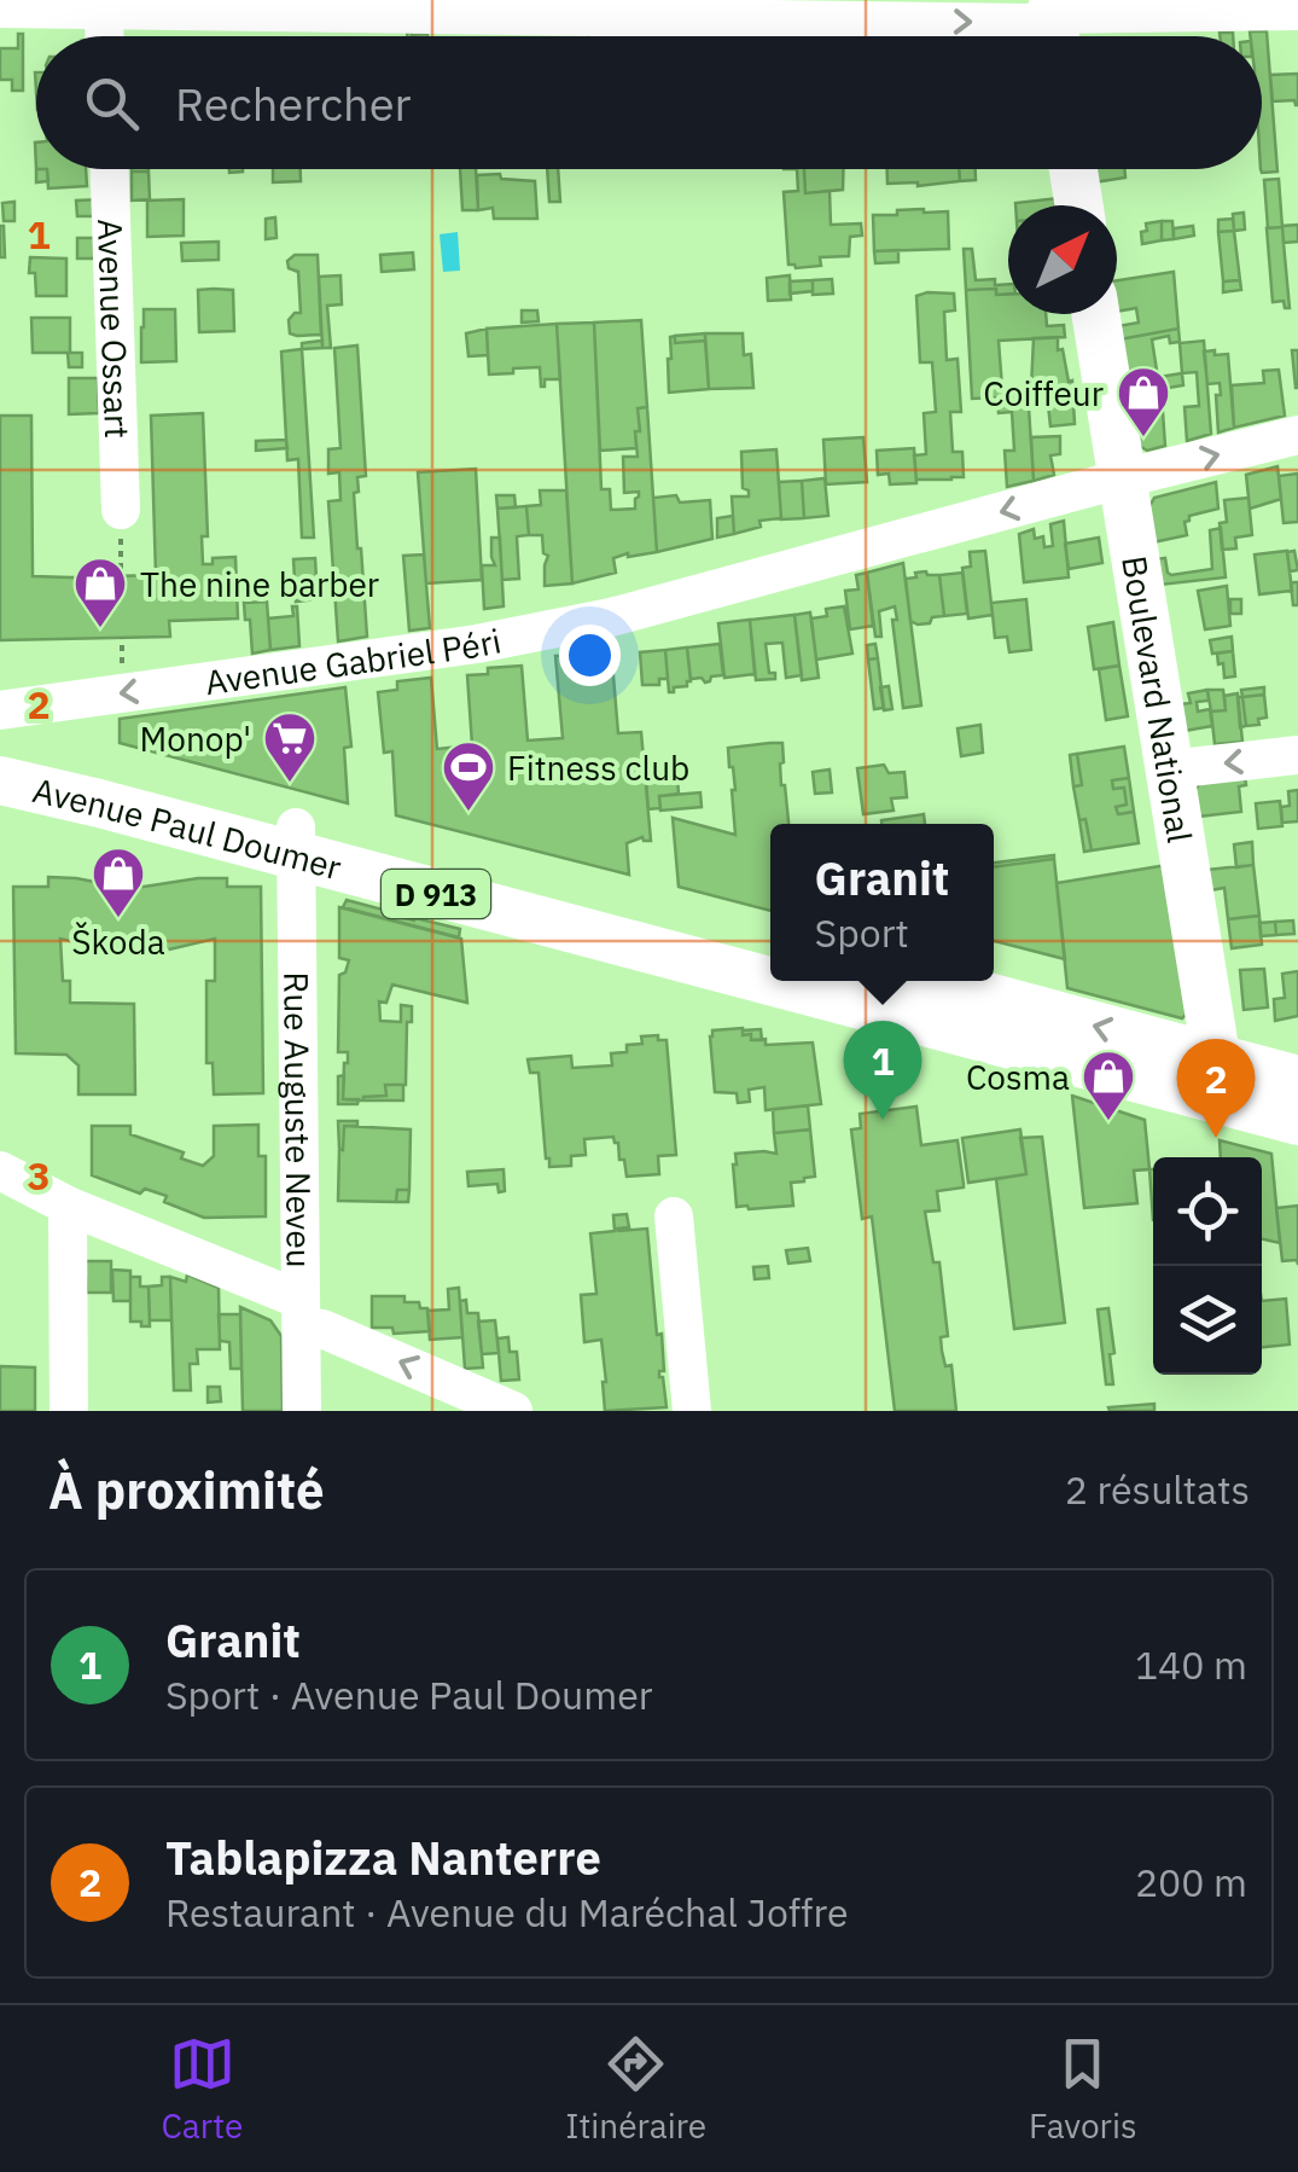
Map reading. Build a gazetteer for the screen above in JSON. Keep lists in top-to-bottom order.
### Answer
{
  "streets": {
    "main road": ["Boulevard National", "Avenue Paul Doumer", "D 913"],
    "street": ["Avenue Ossart", "Avenue Gabriel Péri", "Rue Auguste Neveu"]
  },
  "crossings": [
    ["Avenue Gabriel Péri", "Boulevard National"],
    ["Boulevard National", "Avenue Paul Doumer"],
    ["Boulevard National", "D 913"],
    ["Avenue Paul Doumer", "D 913"],
    ["Avenue Paul Doumer", "Rue Auguste Neveu"]
  ],
  "places": {
    "shop": [
      "Coiffeur",
      "The nine barber",
      "Škoda",
      "Cosma"
    ],
    "supermarket": ["Monop'"],
    "sports": ["Fitness club"]
  },
  "north": "top right",
  "page": {
    "search": "Rechercher",
    "popup": ["Granit", "Sport"],
    "pins": ["1", "2"],
    "heading": ["À proximité", "2 résultats"],
    "list": [
      {
        "mark": "1",
        "name": "Granit",
        "note": "Sport · Avenue Paul Doumer",
        "value": "140 m"
      },
      {
        "mark": "2",
        "name": "Tablapizza Nanterre",
        "note": "Restaurant · Avenue du Maréchal Joffre",
        "value": "200 m"
      }
    ],
    "nav": ["Carte", "Itinéraire", "Favoris"]
  },
  "grid": {
    "rows": ["1", "2", "3"]
  }
}
